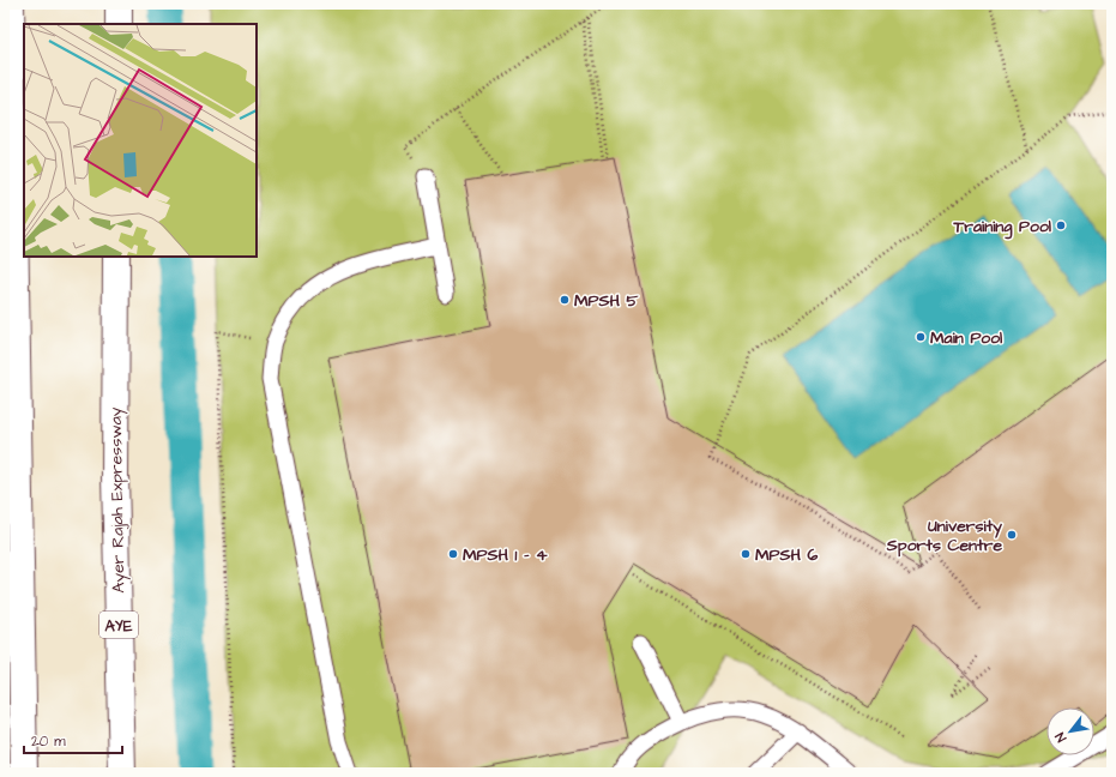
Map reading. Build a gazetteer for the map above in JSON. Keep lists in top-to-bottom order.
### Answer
{
  "streets": {
    "highway": ["Ayer Rajah Expressway", "AYE"]
  },
  "places": [
    "Training Pool",
    "MPSH 5",
    "Main Pool",
    "University Sports Centre",
    "MPSH 1 - 4",
    "MPSH 6"
  ],
  "scale_bar": "20 m",
  "north": "bottom left"
}
